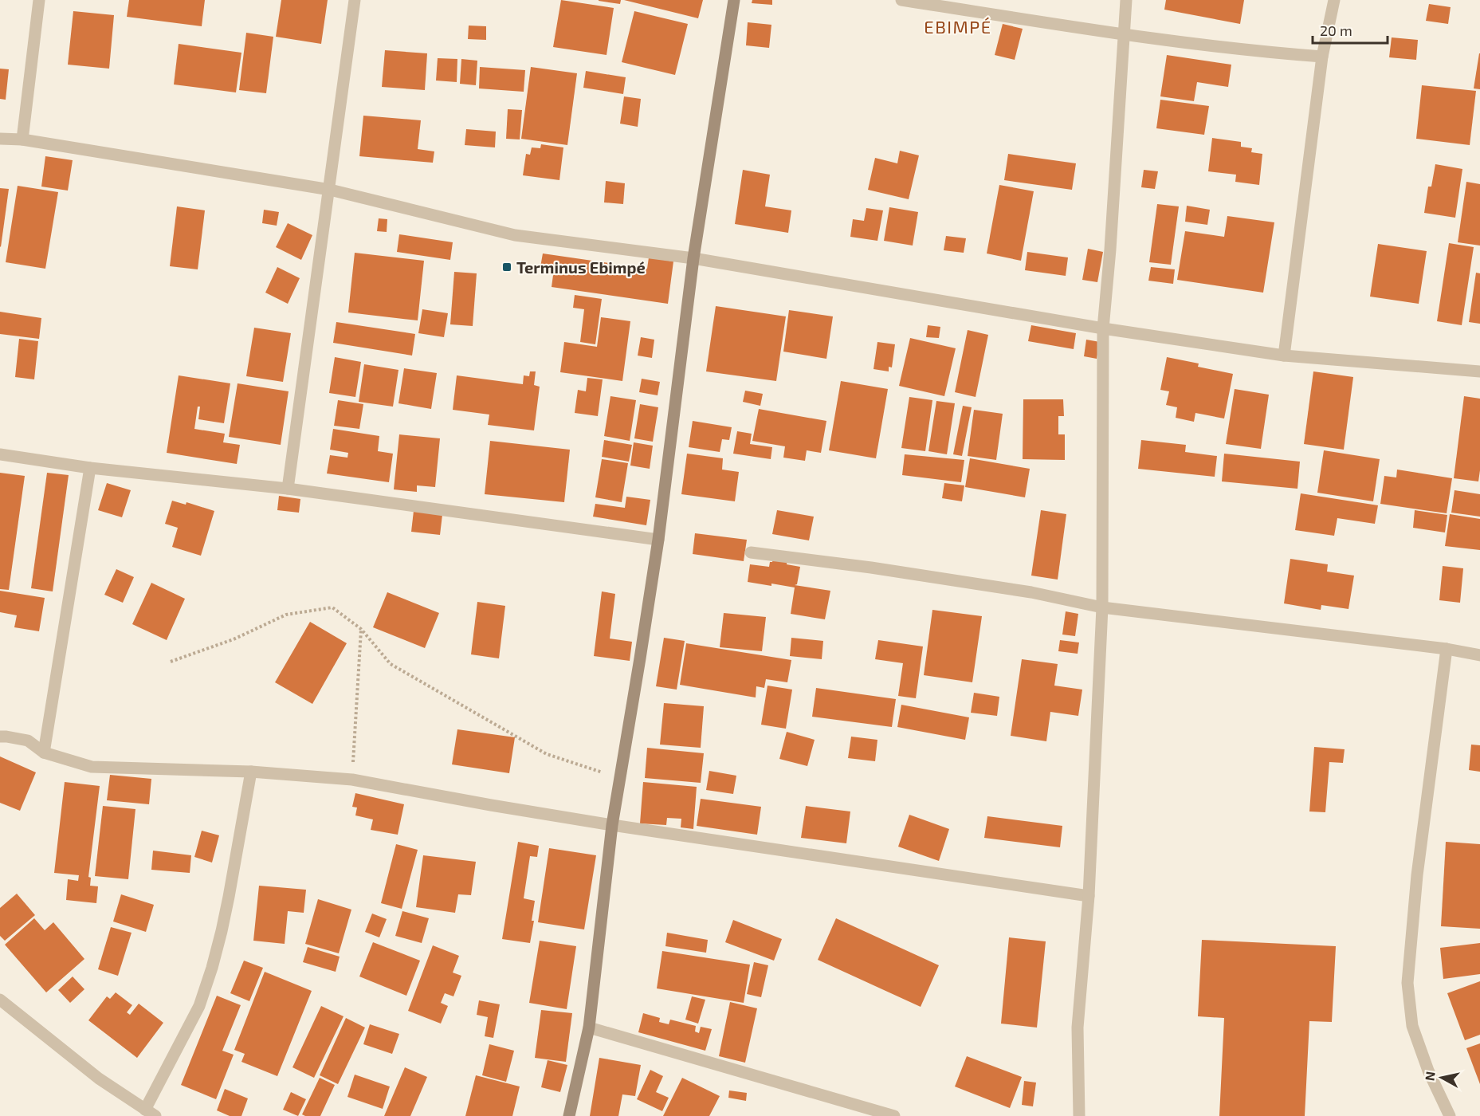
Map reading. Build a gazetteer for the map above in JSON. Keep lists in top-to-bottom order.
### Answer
{
  "districts": ["EBIMPÉ"],
  "places": {
    "transit": ["Terminus Ebimpé"]
  },
  "scale_bar": "20 m",
  "north": "left"
}
